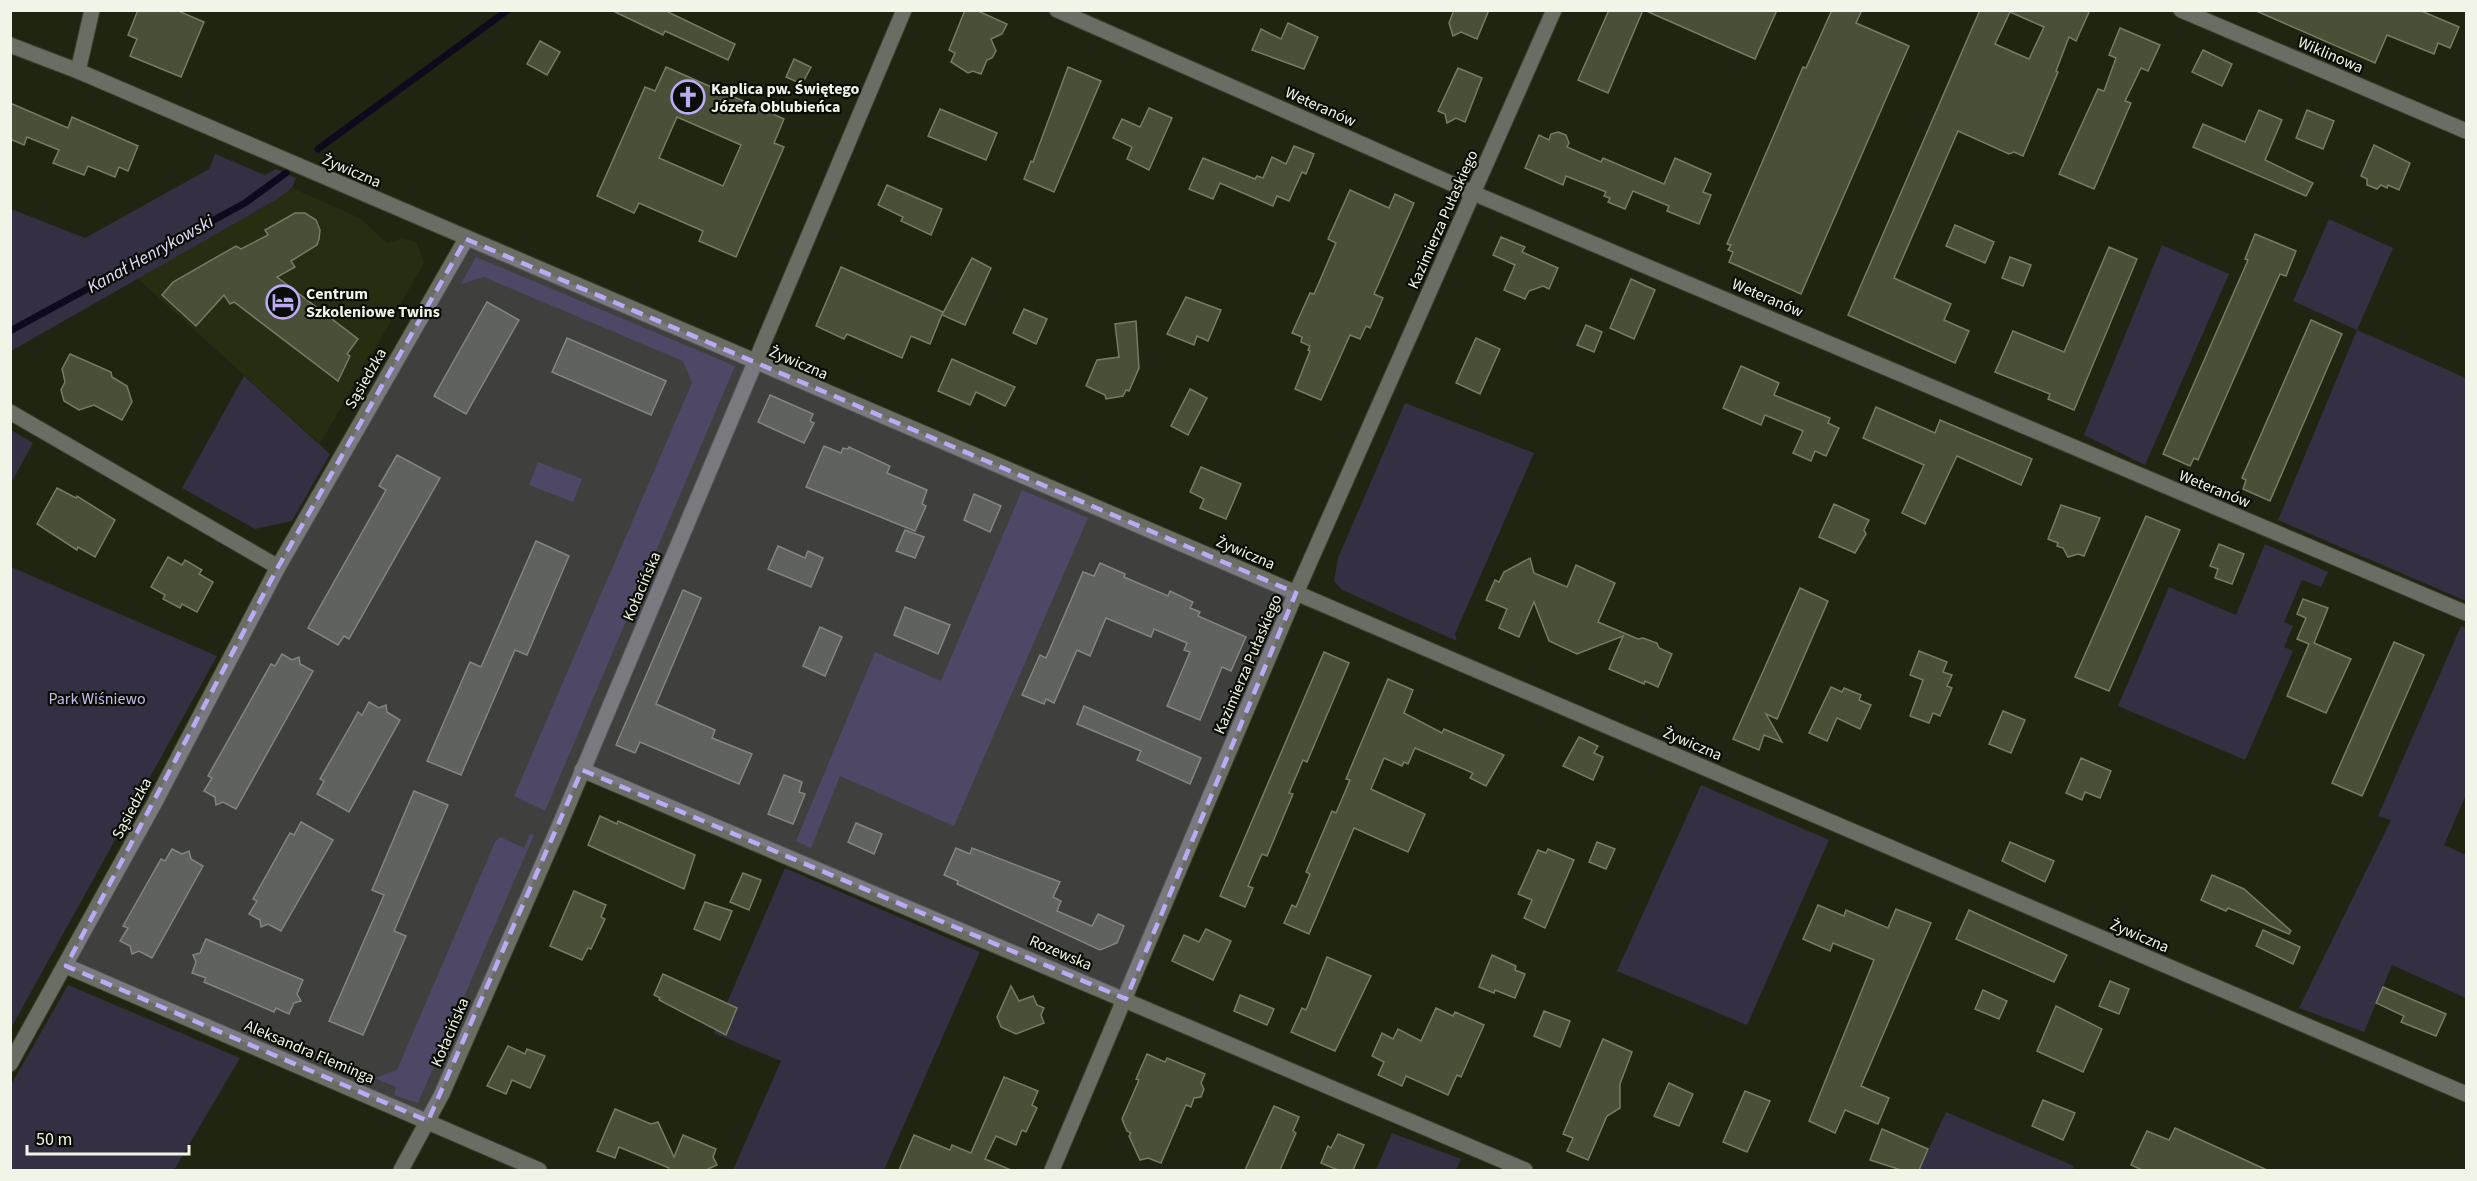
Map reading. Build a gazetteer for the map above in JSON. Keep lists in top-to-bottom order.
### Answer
{
  "streets": {
    "street": [
      "Wiklinowa",
      "Weteranów",
      "Żywiczna",
      "Kazimierza Pułaskiego",
      "Sąsiedzka",
      "Kołacińska",
      "Rozewska",
      "Aleksandra Fleminga"
    ]
  },
  "crossings": [
    ["Weteranów", "Kazimierza Pułaskiego"],
    ["Żywiczna", "Kazimierza Pułaskiego"],
    ["Żywiczna", "Sąsiedzka"],
    ["Żywiczna", "Kołacińska"],
    ["Kazimierza Pułaskiego", "Rozewska"],
    ["Sąsiedzka", "Aleksandra Fleminga"],
    ["Kołacińska", "Rozewska"],
    ["Kołacińska", "Aleksandra Fleminga"]
  ],
  "water": ["Kanał Henrykowski"],
  "parks": ["Park Wiśniewo"],
  "places": {
    "church": ["Kaplica pw. Świętego Józefa Oblubieńca"],
    "hotel": ["Centrum Szkoleniowe Twins"]
  },
  "scale_bar": "50 m"
}
